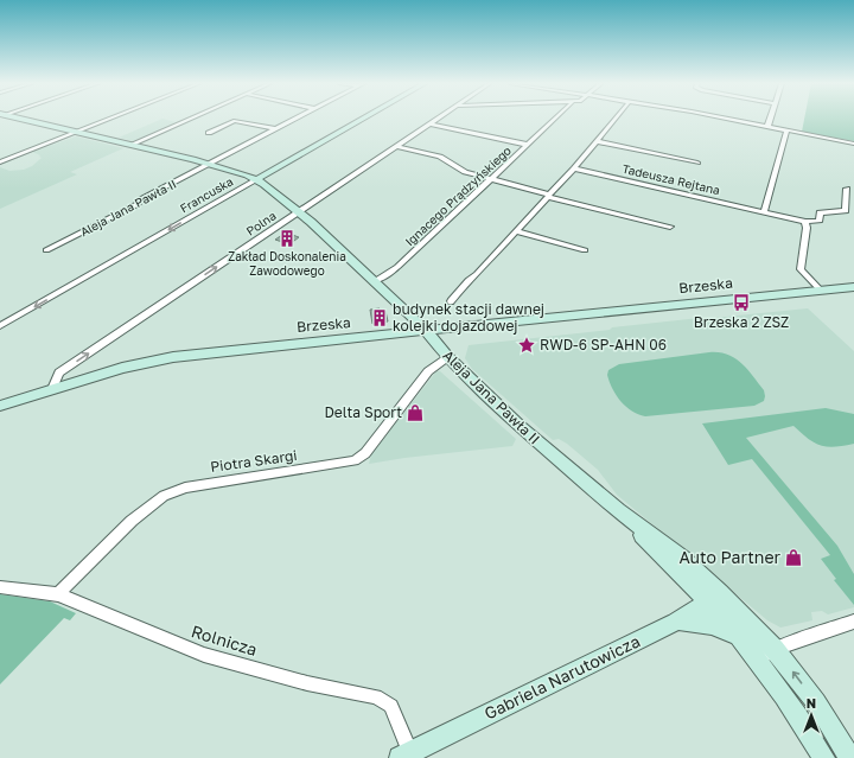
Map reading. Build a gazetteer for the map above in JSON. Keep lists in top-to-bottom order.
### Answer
{
  "streets": {
    "street": [
      "Tadeusza Rejtana",
      "Francuska",
      "Ignacego Prądzyńskiego",
      "Aleja Jana Pawła II",
      "Polna",
      "Brzeska",
      "Piotra Skargi",
      "Rolnicza",
      "Gabriela Narutowicza"
    ]
  },
  "crossings": [
    ["Francuska", "Aleja Jana Pawła II"],
    ["Ignacego Prądzyńskiego", "Aleja Jana Pawła II"],
    ["Aleja Jana Pawła II", "Polna"],
    ["Aleja Jana Pawła II", "Brzeska"],
    ["Aleja Jana Pawła II", "Piotra Skargi"],
    ["Aleja Jana Pawła II", "Gabriela Narutowicza"],
    ["Polna", "Brzeska"],
    ["Piotra Skargi", "Rolnicza"],
    ["Rolnicza", "Gabriela Narutowicza"]
  ],
  "one_way": ["Francuska", "Polna"],
  "places": {
    "building": ["Zakład Doskonalenia Zawodowego", "budynek stacji dawnej kolejki dojazdowej"],
    "bus stop": ["Brzeska 2 ZSZ"],
    "place": ["RWD-6 SP-AHN 06"],
    "shop": ["Delta Sport", "Auto Partner"]
  },
  "north": "top"
}
